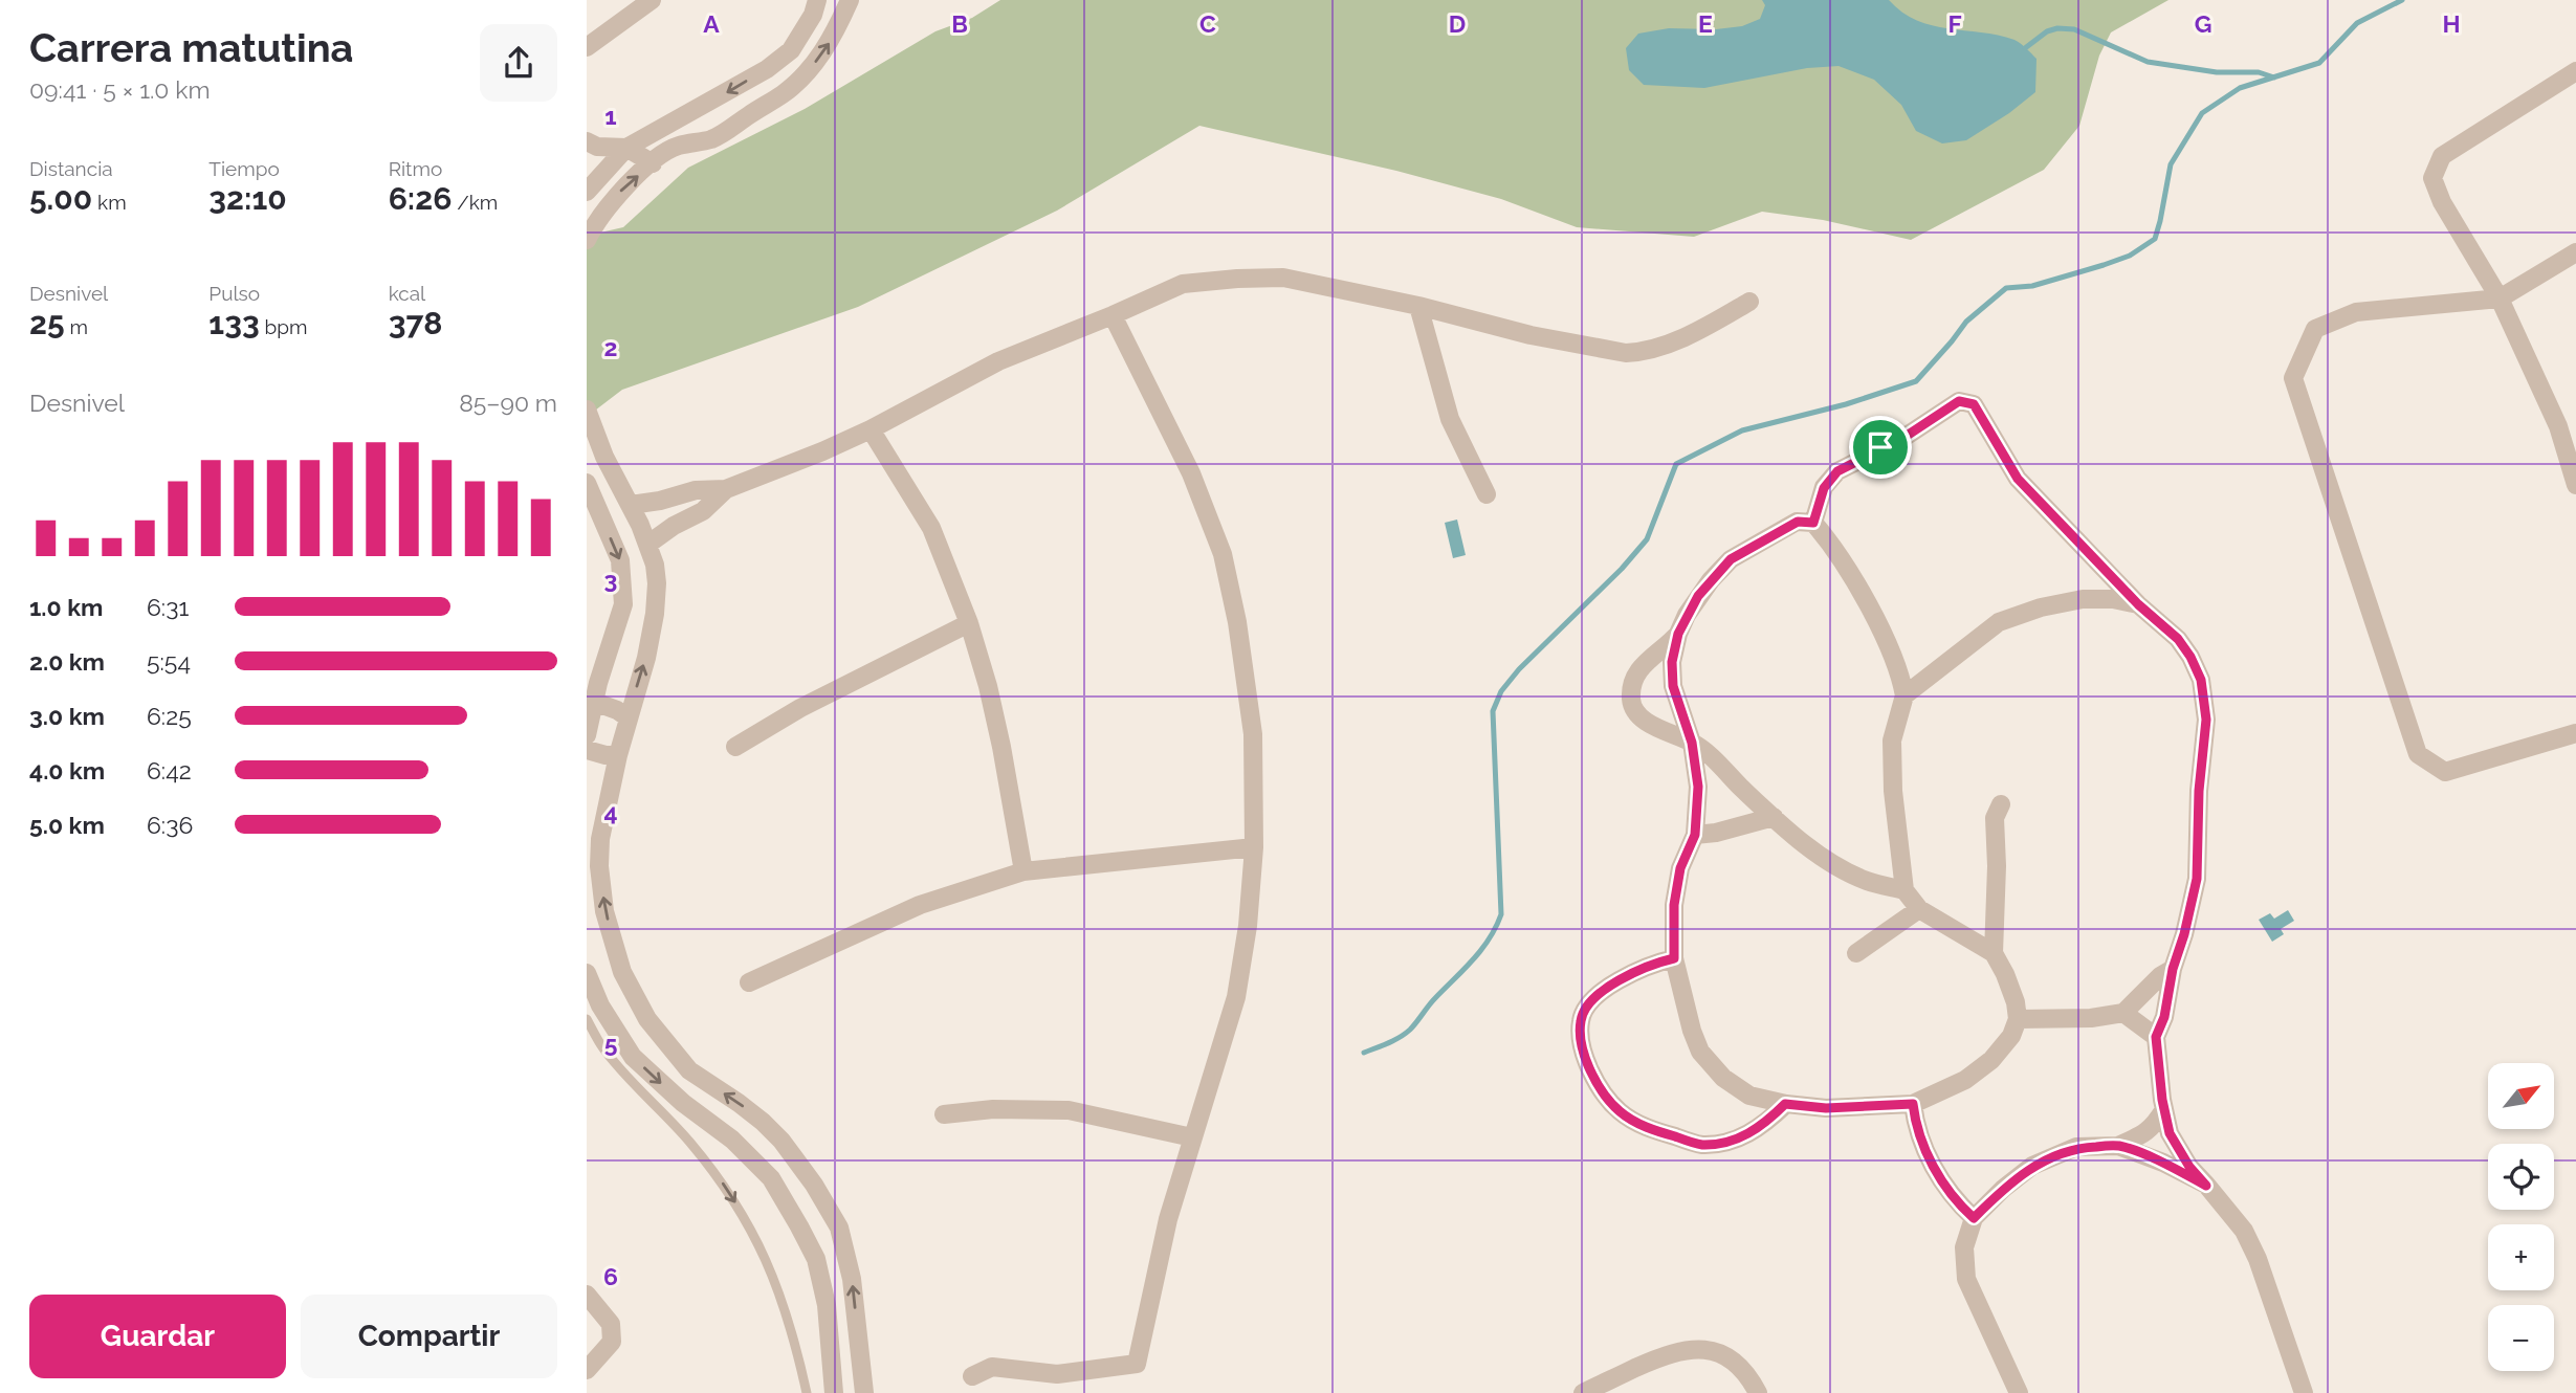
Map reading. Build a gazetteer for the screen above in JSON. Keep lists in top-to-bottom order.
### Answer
{
  "north": "top right",
  "page": {
    "heading": ["Carrera matutina", "09:41 · 5 × 1.0 km"],
    "stats": [
      ["Distancia", "5.00 km"],
      ["Tiempo", "32:10"],
      ["Ritmo", "6:26 /km"],
      ["Desnivel", "25 m"],
      ["Pulso", "133 bpm"],
      ["kcal", "378"]
    ],
    "chart": ["Desnivel", "85–90 m"],
    "list": [
      {
        "name": "1.0 km",
        "note": "6:31"
      },
      {
        "name": "2.0 km",
        "note": "5:54"
      },
      {
        "name": "3.0 km",
        "note": "6:25"
      },
      {
        "name": "4.0 km",
        "note": "6:42"
      },
      {
        "name": "5.0 km",
        "note": "6:36"
      }
    ],
    "map_buttons": ["+", "−"],
    "buttons": ["Guardar", "Compartir"]
  },
  "grid": {
    "columns": [
      "A",
      "B",
      "C",
      "D",
      "E",
      "F",
      "G",
      "H"
    ],
    "rows": [
      "1",
      "2",
      "3",
      "4",
      "5",
      "6"
    ]
  }
}
